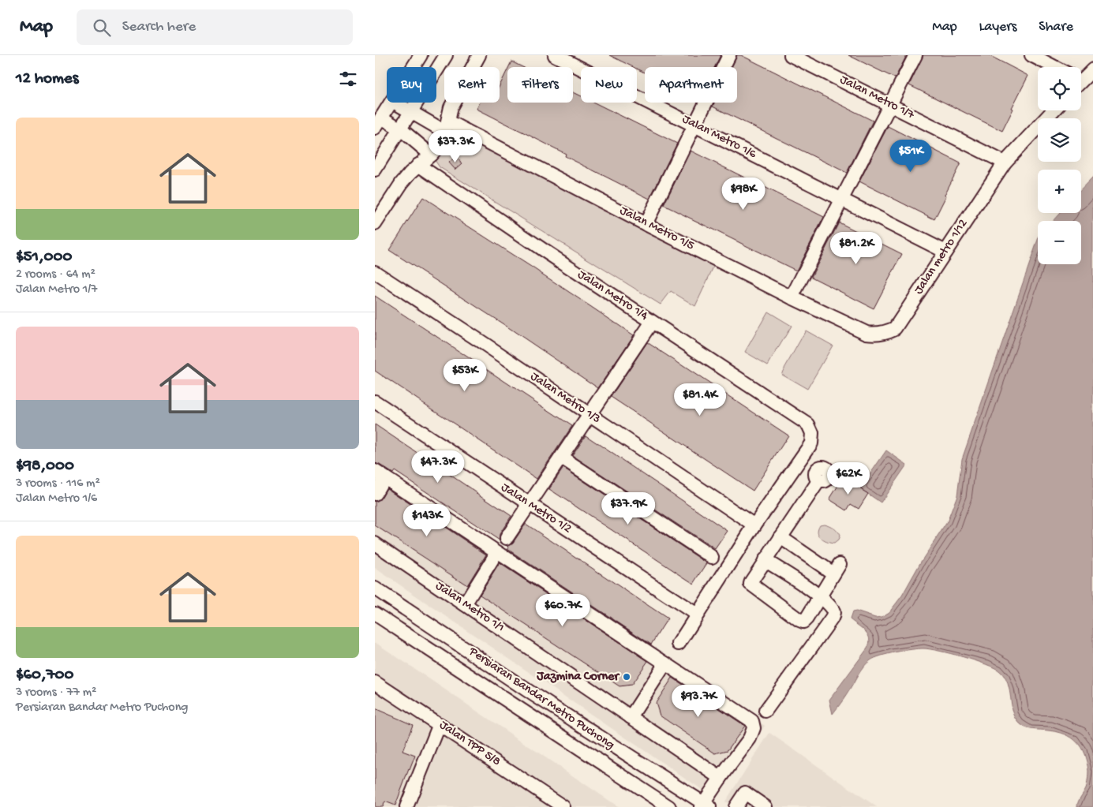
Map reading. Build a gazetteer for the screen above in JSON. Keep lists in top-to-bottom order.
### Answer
{
  "streets": {
    "street": [
      "Jalan Metro 1/7",
      "Jalan Metro 1/6",
      "Jalan Metro 1/5",
      "Jalan metro 1/12",
      "Jalan Metro 1/4",
      "Jalan Metro 1/3",
      "Jalan Metro 1/2",
      "Jalan Metro 1/1",
      "Persiaran Bandar Metro Puchong",
      "Jalan TPP 5/8"
    ]
  },
  "crossings": [
    ["Jalan Metro 1/7", "Jalan metro 1/12"],
    ["Jalan Metro 1/6", "Jalan metro 1/12"],
    ["Jalan Metro 1/5", "Jalan metro 1/12"]
  ],
  "places": ["Jazmina Corner"],
  "page": {
    "header": "Map",
    "search": "Search here",
    "nav": ["Map", "Layers", "Share"],
    "heading": "12 homes",
    "map_buttons": ["+", "−"],
    "chip": [
      "Buy",
      "Rent",
      "Filters",
      "New",
      "Apartment"
    ],
    "list": [
      {
        "name": "$51,000",
        "note": "2 rooms · 64 m² · Jalan Metro 1/7"
      },
      {
        "name": "$98,000",
        "note": "3 rooms · 116 m² · Jalan Metro 1/6"
      },
      {
        "name": "$60,700",
        "note": "3 rooms · 77 m² · Persiaran Bandar Metro Puchong"
      }
    ],
    "price": [
      "$37.3K",
      "$51K",
      "$98K",
      "$81.2K",
      "$53K",
      "$81.4K",
      "$47.3K",
      "$62K",
      "$37.9K",
      "$143K",
      "$60.7K",
      "$93.7K"
    ]
  }
}
